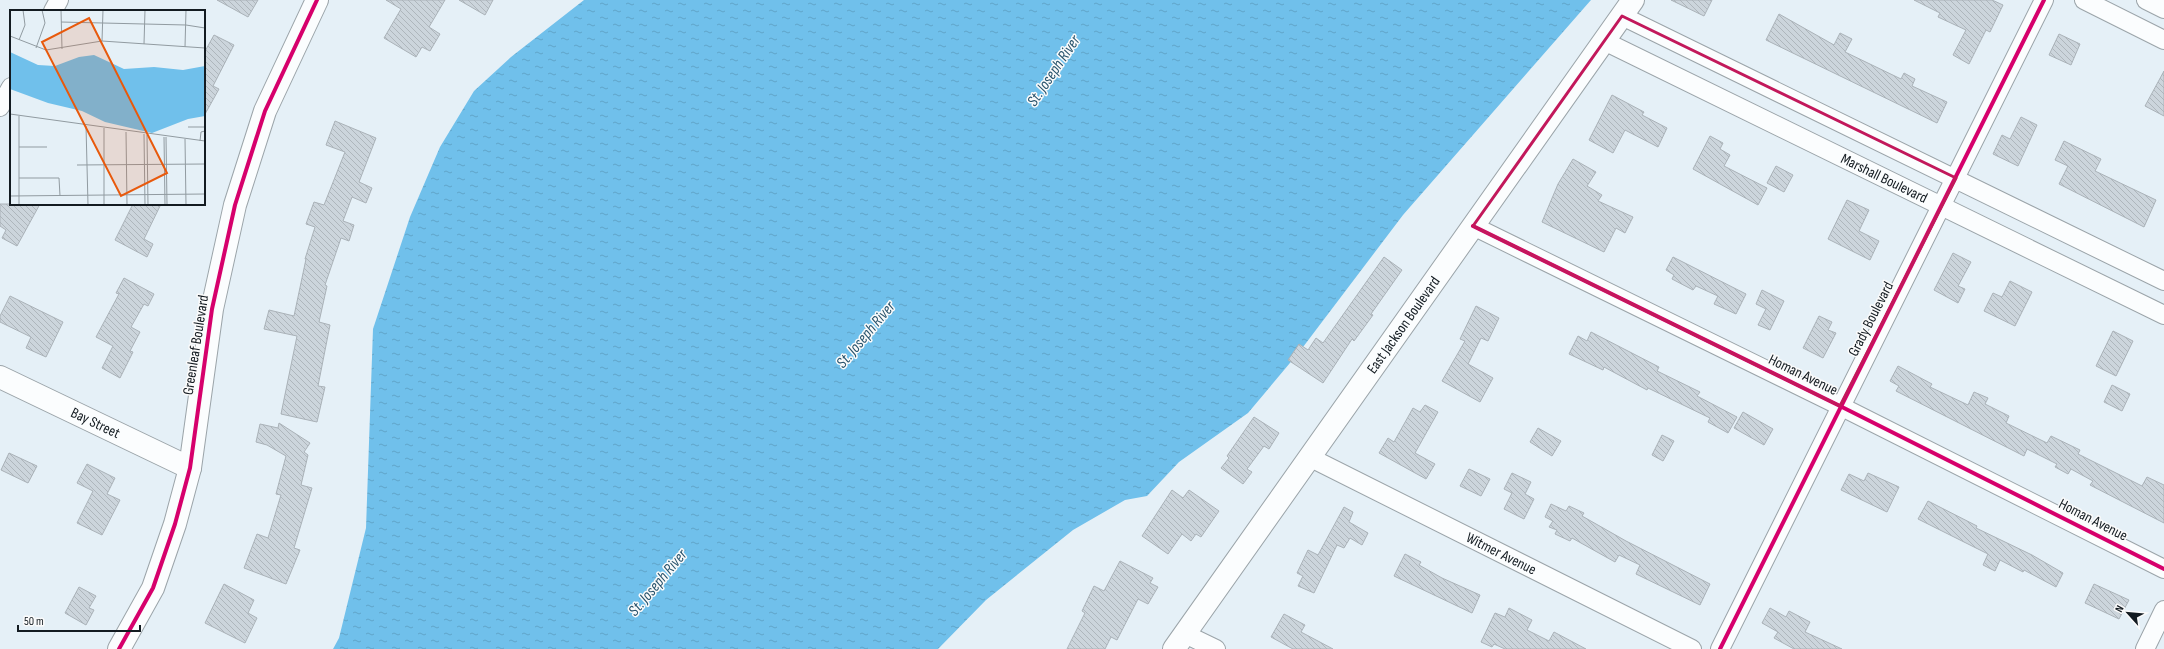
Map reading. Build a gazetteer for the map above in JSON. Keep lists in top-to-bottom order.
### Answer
{
  "streets": {
    "street": [
      "Marshall Boulevard",
      "Grady Boulevard",
      "East Jackson Boulevard",
      "Greenleaf Boulevard",
      "Homan Avenue",
      "Bay Street",
      "Witmer Avenue"
    ]
  },
  "crossings": [
    ["Marshall Boulevard", "Grady Boulevard"],
    ["Marshall Boulevard", "East Jackson Boulevard"],
    ["Grady Boulevard", "Homan Avenue"],
    ["East Jackson Boulevard", "Homan Avenue"],
    ["East Jackson Boulevard", "Witmer Avenue"],
    ["Greenleaf Boulevard", "Bay Street"]
  ],
  "water": ["St. Joseph River"],
  "scale_bar": "50 m",
  "north": "top left"
}
